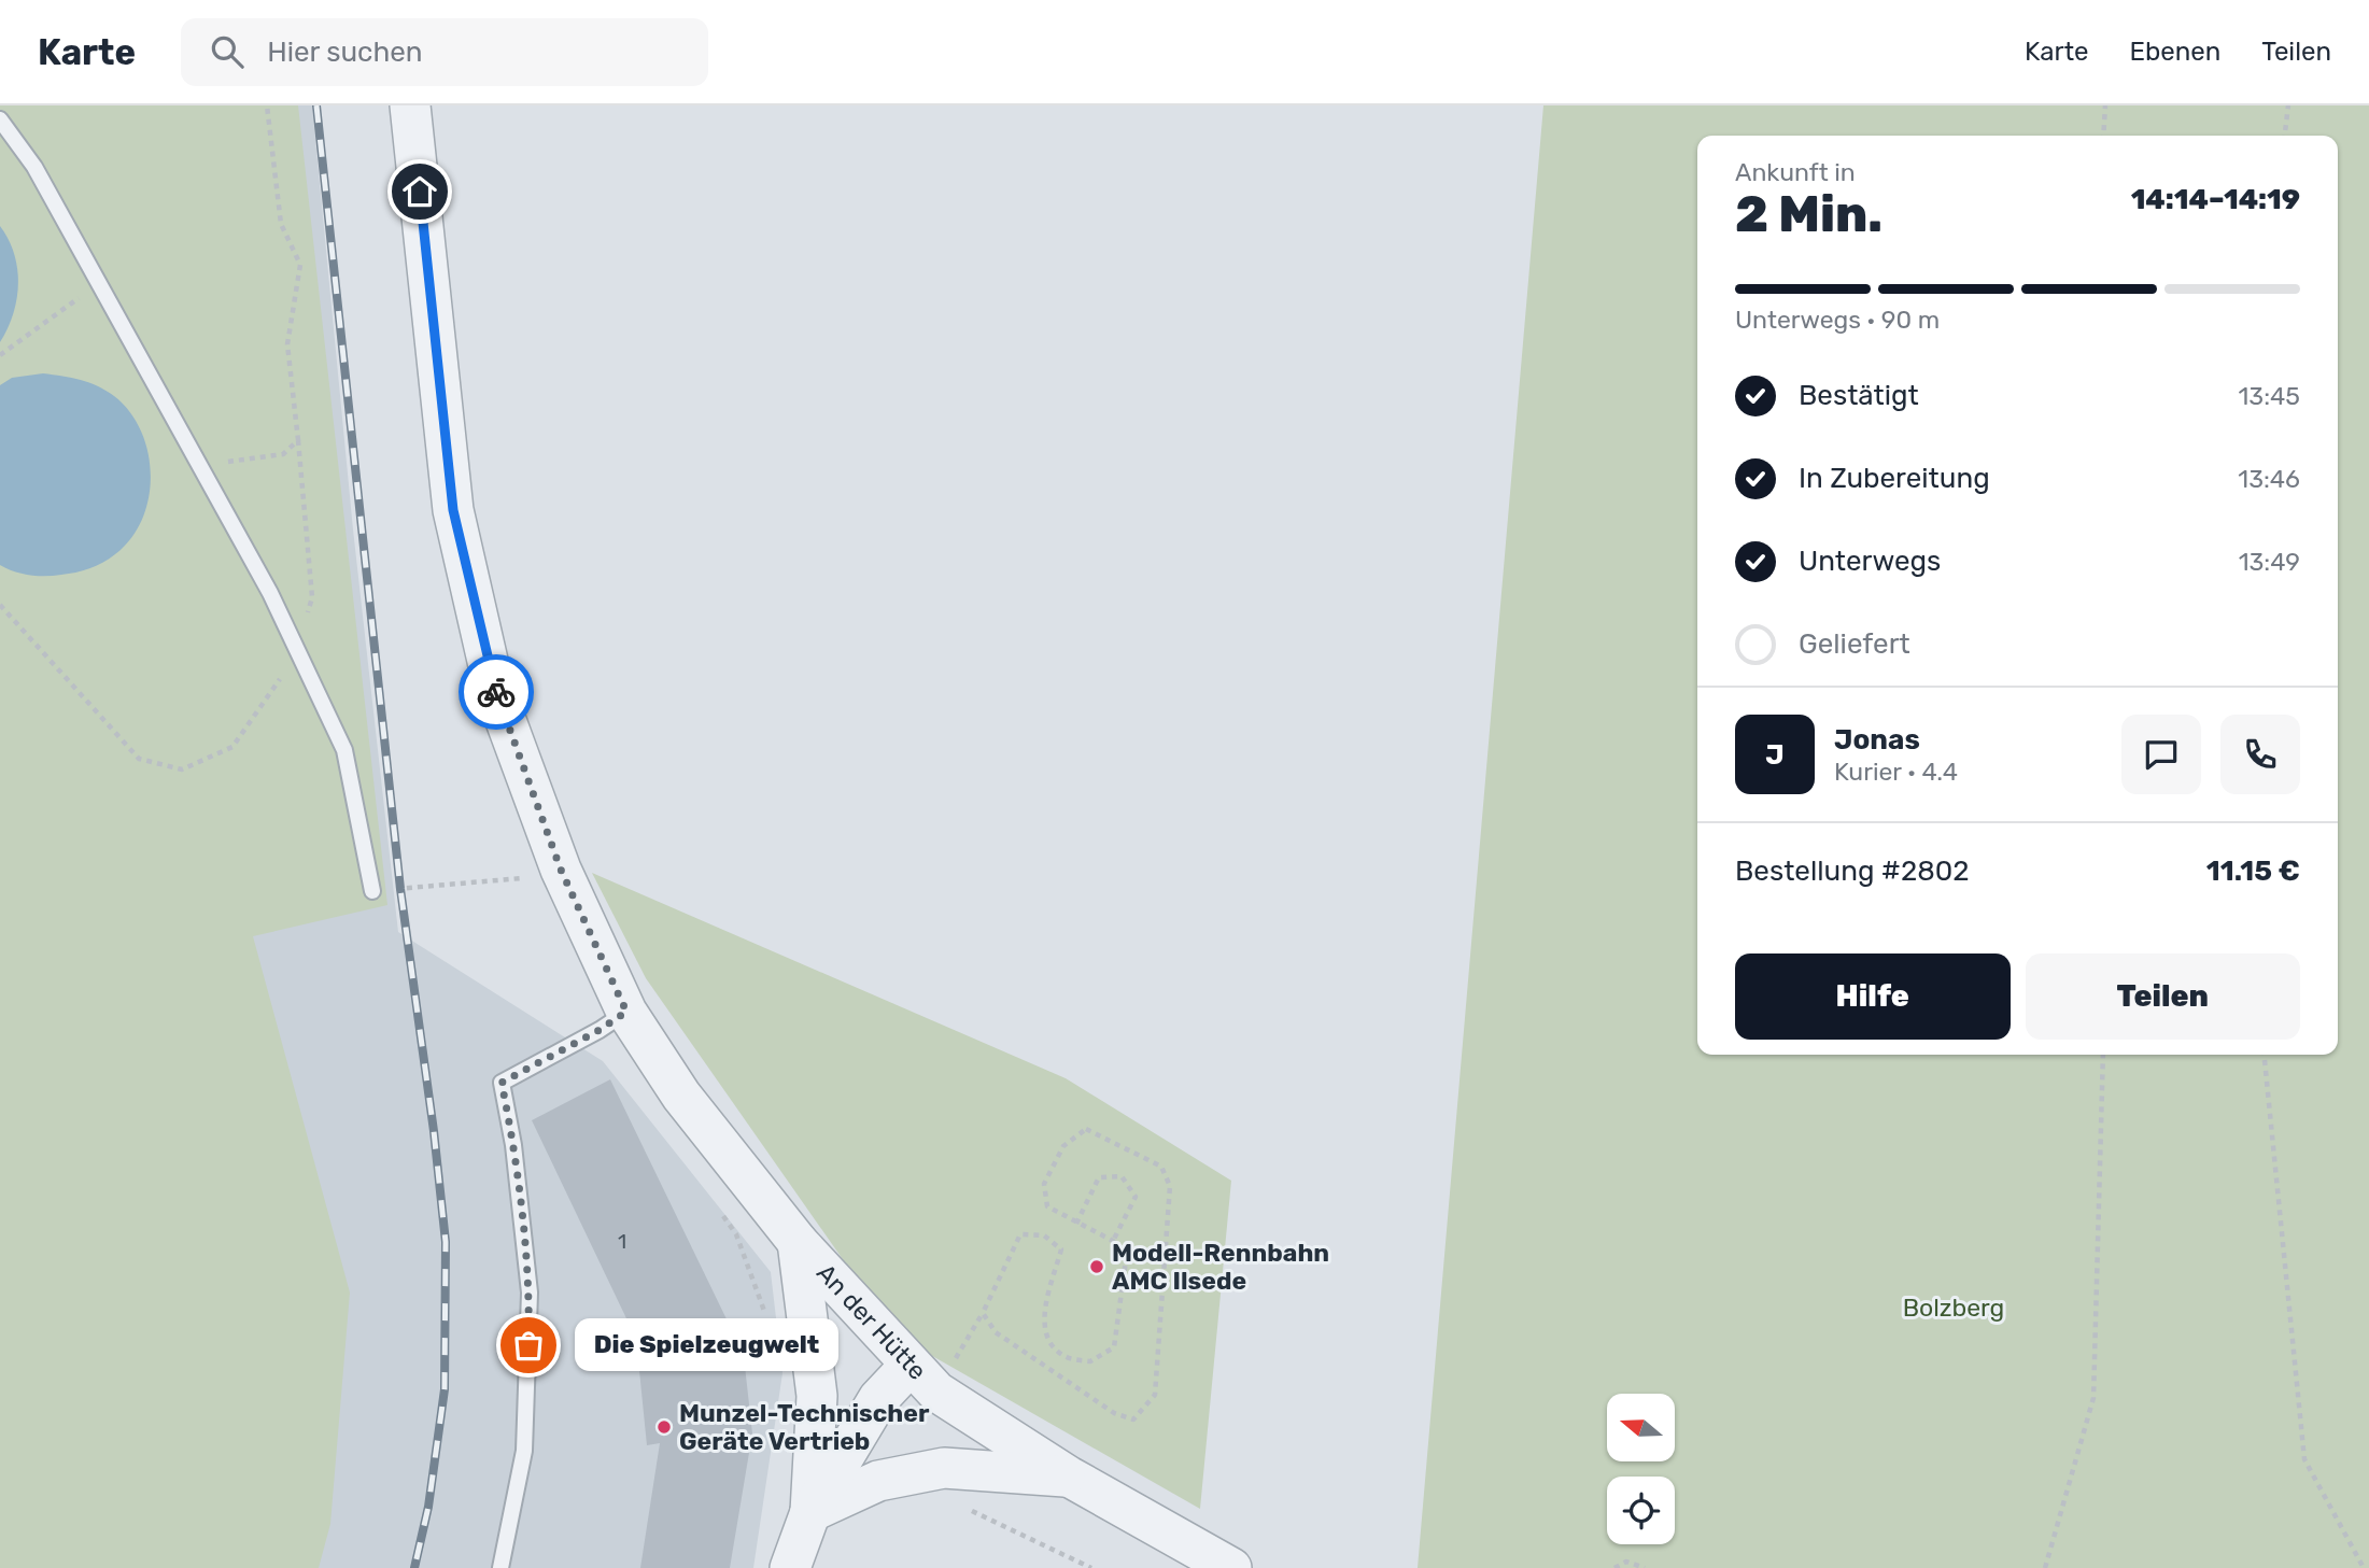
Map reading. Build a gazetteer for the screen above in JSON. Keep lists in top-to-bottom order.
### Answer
{
  "streets": {
    "street": ["An der Hütte"]
  },
  "parks": ["Bolzberg"],
  "places": ["Modell-Rennbahn AMC Ilsede", "Die Spielzeugwelt", "Munzel-Technischer Geräte Vertrieb"],
  "house_numbers": ["1"],
  "north": "left",
  "page": {
    "header": "Karte",
    "search": "Hier suchen",
    "nav": ["Karte", "Ebenen", "Teilen"],
    "heading": ["2 Min.", "Ankunft in", "14:14–14:19"],
    "panel": [
      "Jonas",
      "Kurier · 4.4",
      "Bestellung #2802",
      "11.15 €"
    ],
    "bar": "Unterwegs · 90 m",
    "list": [
      ["Bestätigt", "13:45"],
      ["In Zubereitung", "13:46"],
      ["Unterwegs", "13:49"],
      "Geliefert"
    ],
    "round": "J",
    "buttons": ["Hilfe", "Teilen"],
    "bubble": "Die Spielzeugwelt"
  }
}
